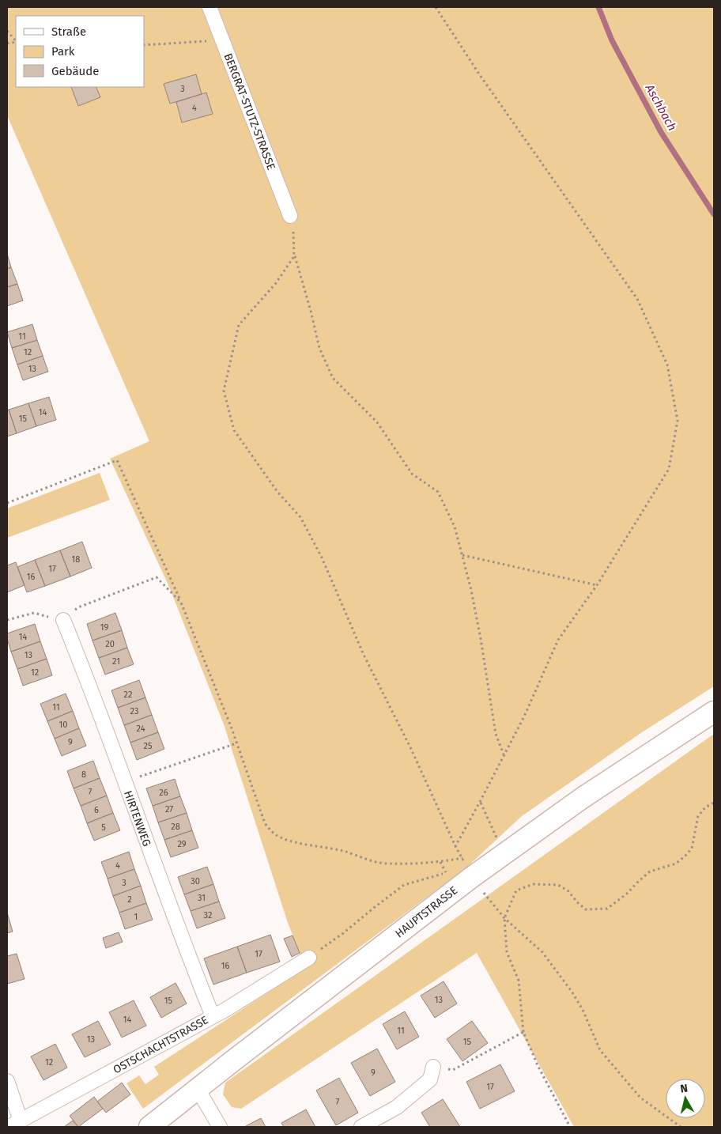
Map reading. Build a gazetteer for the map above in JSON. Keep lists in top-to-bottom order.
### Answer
{
  "streets": {
    "main road": ["HAUPTSTRASSE"],
    "street": ["BERGRAT-STUTZ-STRASSE", "HIRTENWEG", "OSTSCHACHTSTRASSE"]
  },
  "crossings": [
    ["HIRTENWEG", "OSTSCHACHTSTRASSE"]
  ],
  "water": ["Aschbach"],
  "house_numbers": [
    "3",
    "4",
    "11",
    "12",
    "13",
    "14",
    "15",
    "18",
    "17",
    "16",
    "19",
    "14",
    "20",
    "13",
    "21",
    "12",
    "22",
    "11",
    "23",
    "10",
    "24",
    "9",
    "25",
    "8",
    "7",
    "26",
    "27",
    "6",
    "28",
    "5",
    "29",
    "4",
    "30",
    "3",
    "31",
    "2",
    "32",
    "1",
    "17",
    "16",
    "13",
    "15",
    "14",
    "11",
    "13",
    "15",
    "12",
    "9",
    "17",
    "7"
  ],
  "legend": ["Straße", "Park", "Gebäude"],
  "north": "top"
}
